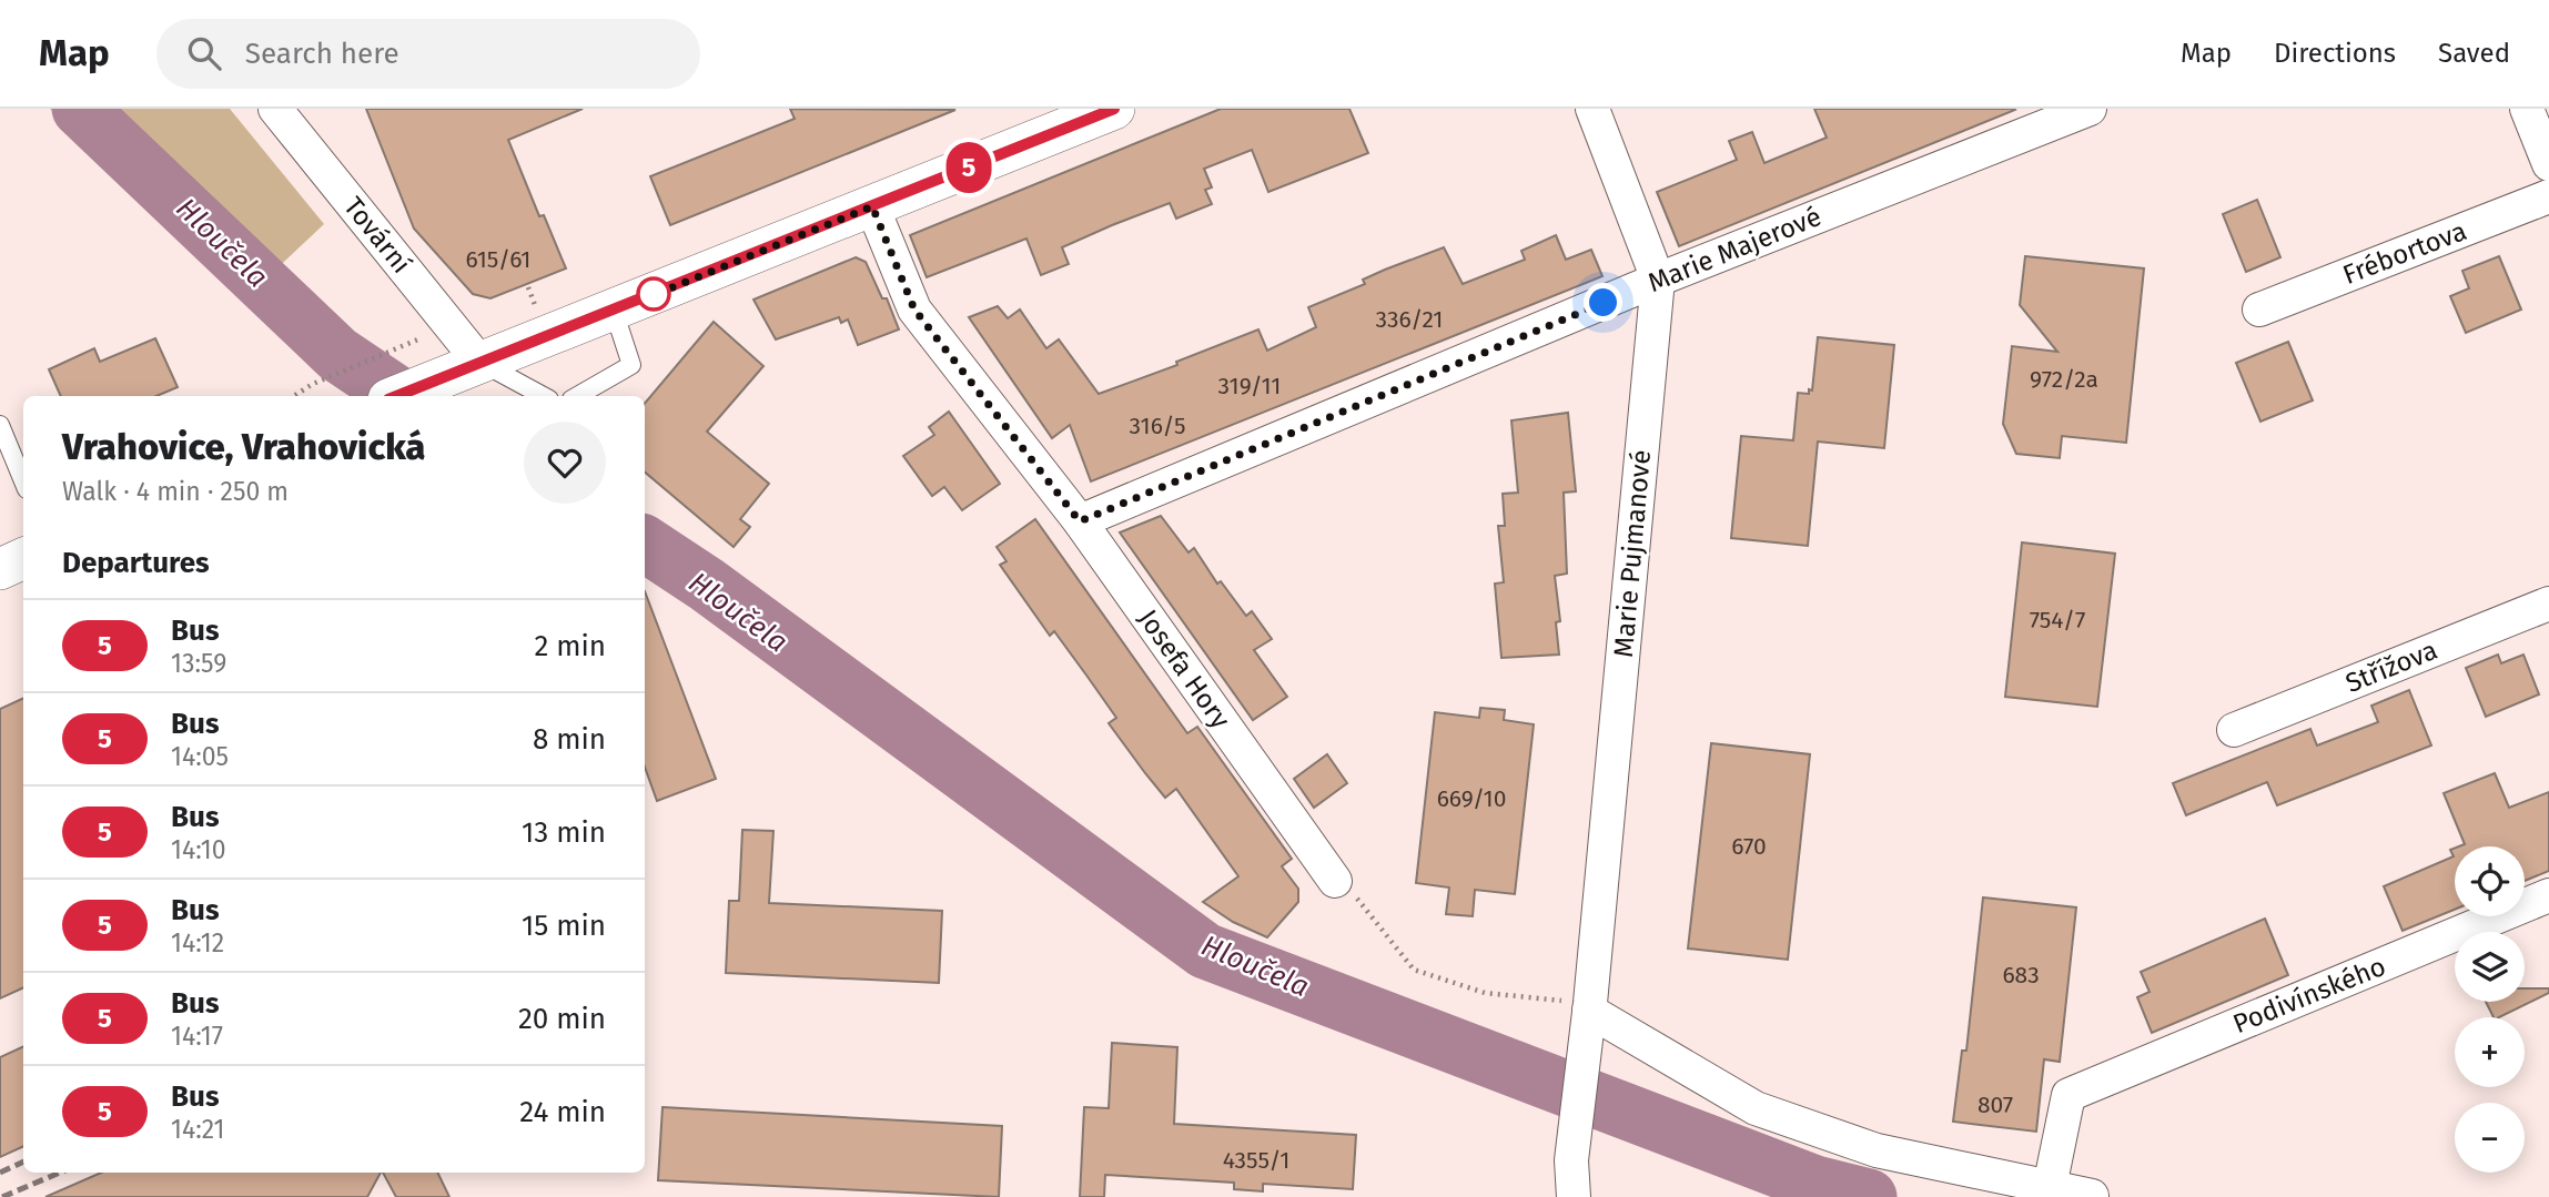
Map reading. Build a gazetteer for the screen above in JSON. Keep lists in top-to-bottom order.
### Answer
{
  "streets": {
    "street": [
      "Tovární",
      "Marie Majerové",
      "Frébortova",
      "Marie Pujmanové",
      "Střížova",
      "Josefa Hory",
      "Podivínského"
    ]
  },
  "crossings": [
    ["Marie Majerové", "Marie Pujmanové"],
    ["Marie Majerové", "Josefa Hory"]
  ],
  "water": ["Hloučela"],
  "lines": ["bus line 5"],
  "house_numbers": [
    "615/61",
    "336/21",
    "972/2a",
    "319/11",
    "316/5",
    "754/7",
    "669/10",
    "670",
    "683",
    "807",
    "4355/1"
  ],
  "page": {
    "header": "Map",
    "search": "Search here",
    "nav": ["Map", "Directions", "Saved"],
    "on_map": "5",
    "heading": [
      ["Vrahovice, Vrahovická", "Walk · 4 min · 250 m"],
      "Departures"
    ],
    "list": [
      {
        "mark": "5",
        "name": "Bus",
        "note": "13:59",
        "value": "2 min"
      },
      {
        "mark": "5",
        "name": "Bus",
        "note": "14:05",
        "value": "8 min"
      },
      {
        "mark": "5",
        "name": "Bus",
        "note": "14:10",
        "value": "13 min"
      },
      {
        "mark": "5",
        "name": "Bus",
        "note": "14:12",
        "value": "15 min"
      },
      {
        "mark": "5",
        "name": "Bus",
        "note": "14:17",
        "value": "20 min"
      },
      {
        "mark": "5",
        "name": "Bus",
        "note": "14:21",
        "value": "24 min"
      }
    ],
    "map_buttons": ["+", "−"]
  }
}
